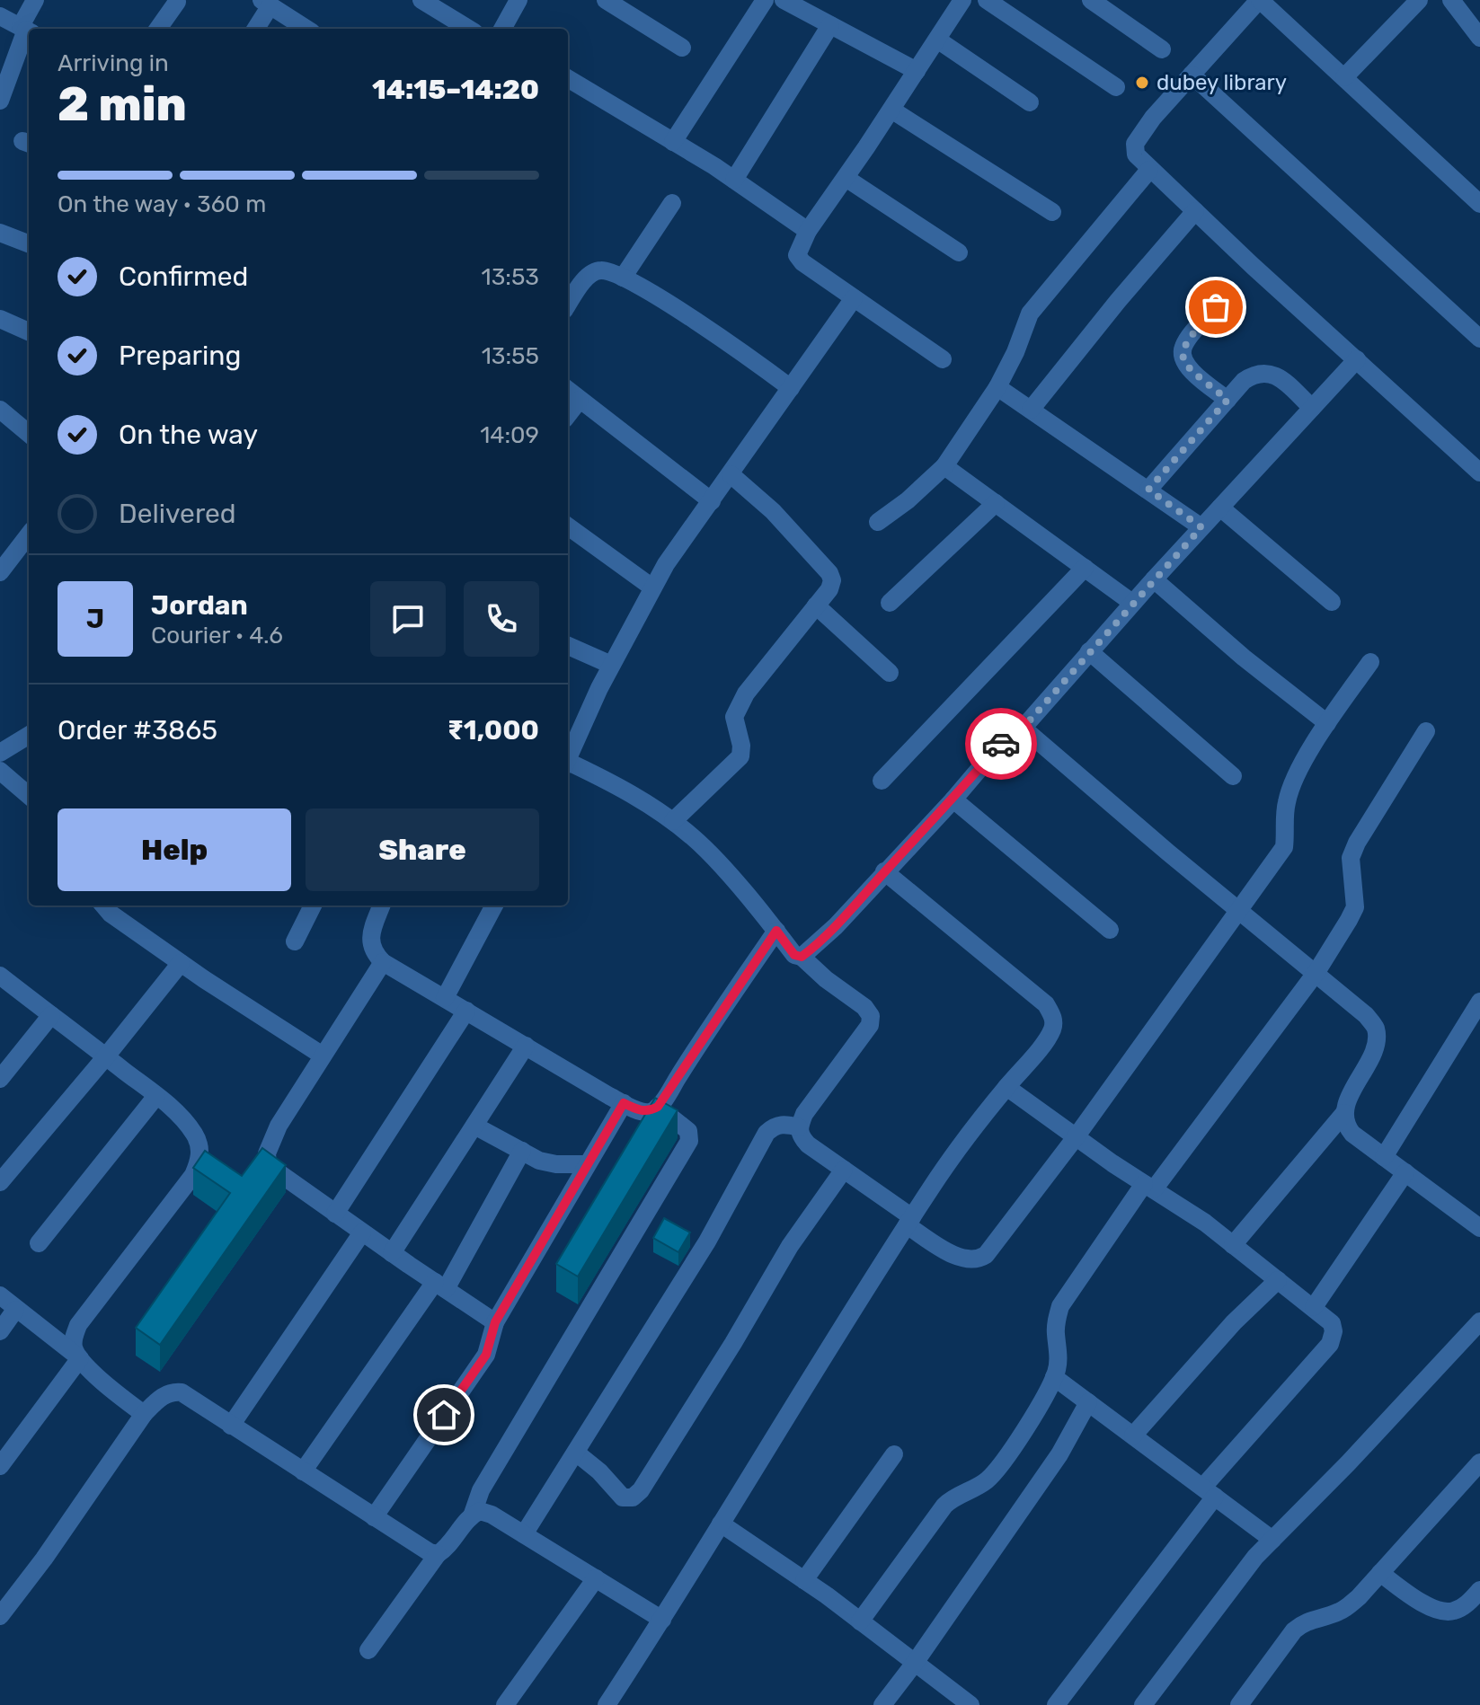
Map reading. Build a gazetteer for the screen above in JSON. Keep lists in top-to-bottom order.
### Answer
{
  "places": ["dubey library"],
  "page": {
    "heading": ["2 min", "Arriving in", "14:15–14:20"],
    "panel": [
      "Jordan",
      "Courier · 4.6",
      "Order #3865",
      "₹1,000"
    ],
    "bar": "On the way · 360 m",
    "list": [
      ["Confirmed", "13:53"],
      ["Preparing", "13:55"],
      ["On the way", "14:09"],
      "Delivered"
    ],
    "round": "J",
    "buttons": ["Help", "Share"]
  }
}
